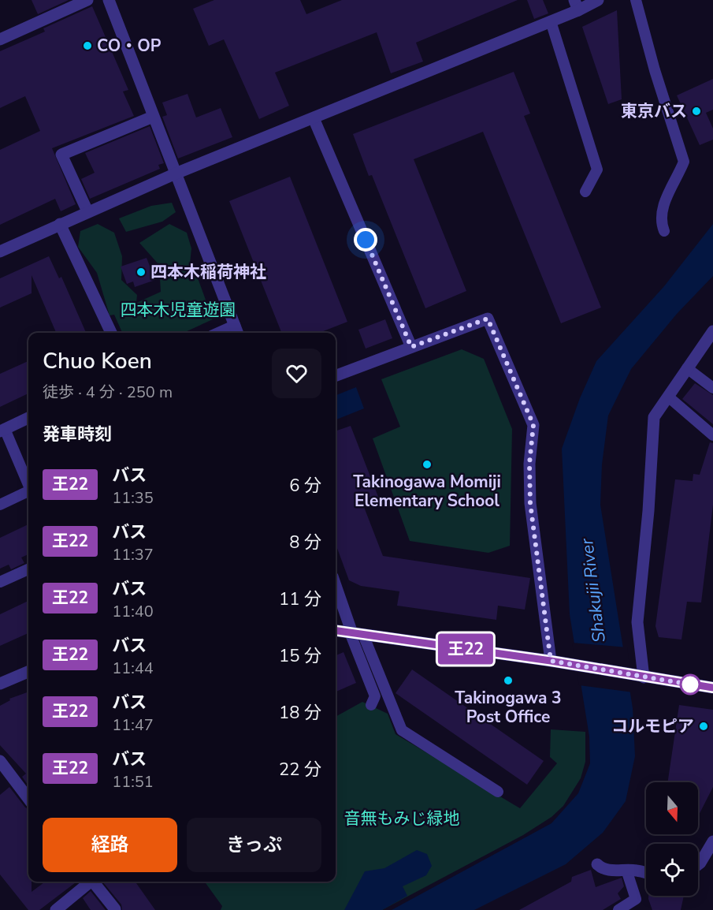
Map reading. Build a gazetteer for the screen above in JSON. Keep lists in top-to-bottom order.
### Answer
{
  "water": ["Shakujii River"],
  "parks": ["四本木児童遊園", "音無もみじ緑地"],
  "places": [
    "CO・OP",
    "東京バス",
    "四本木稲荷神社",
    "Takinogawa Momiji Elementary School",
    "Takinogawa 3 Post Office",
    "コルモピア"
  ],
  "lines": ["bus line 王22"],
  "north": "bottom",
  "page": {
    "on_map": "王22",
    "heading": [
      ["Chuo Koen", "徒歩 · 4 分 · 250 m"],
      "発車時刻"
    ],
    "list": [
      {
        "mark": "王22",
        "name": "バス",
        "note": "11:35",
        "value": "6 分"
      },
      {
        "mark": "王22",
        "name": "バス",
        "note": "11:37",
        "value": "8 分"
      },
      {
        "mark": "王22",
        "name": "バス",
        "note": "11:40",
        "value": "11 分"
      },
      {
        "mark": "王22",
        "name": "バス",
        "note": "11:44",
        "value": "15 分"
      },
      {
        "mark": "王22",
        "name": "バス",
        "note": "11:47",
        "value": "18 分"
      },
      {
        "mark": "王22",
        "name": "バス",
        "note": "11:51",
        "value": "22 分"
      }
    ],
    "buttons": ["経路", "きっぷ"]
  }
}
